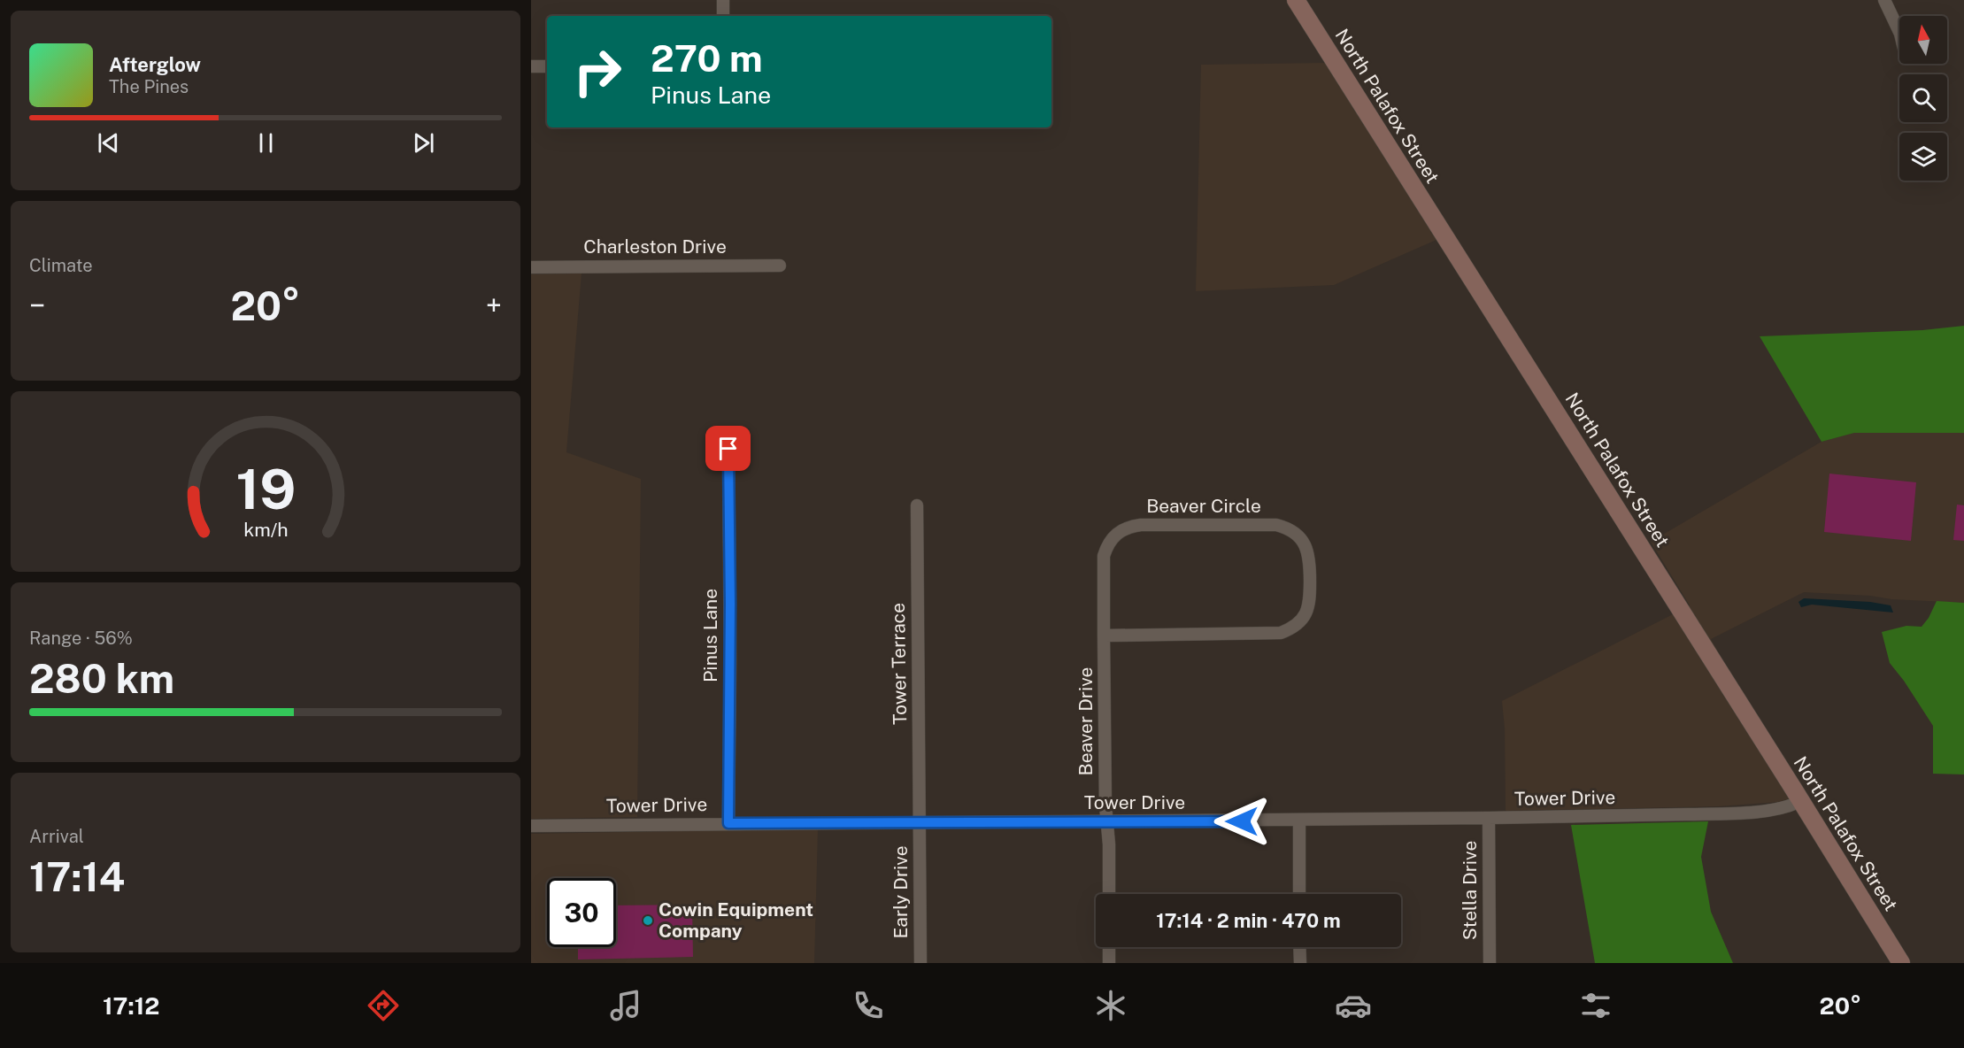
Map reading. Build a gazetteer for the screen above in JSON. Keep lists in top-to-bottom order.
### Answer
{
  "streets": {
    "main road": ["North Palafox Street"],
    "street": [
      "Charleston Drive",
      "Beaver Circle",
      "Pinus Lane",
      "Tower Terrace",
      "Beaver Drive",
      "Tower Drive",
      "Stella Drive",
      "Early Drive"
    ]
  },
  "crossings": [
    ["North Palafox Street", "Tower Drive"],
    ["Beaver Circle", "Beaver Drive"],
    ["Pinus Lane", "Tower Drive"],
    ["Tower Terrace", "Tower Drive"],
    ["Tower Terrace", "Early Drive"],
    ["Beaver Drive", "Tower Drive"],
    ["Tower Drive", "Stella Drive"],
    ["Tower Drive", "Early Drive"]
  ],
  "places": ["Cowin Equipment Company"],
  "north": "top",
  "page": {
    "turn": ["270 m", "Pinus Lane"],
    "song": ["Afterglow", "The Pines"],
    "tile": [
      "Climate",
      ["Range · 56%", "280 km"],
      ["Arrival", "17:14"]
    ],
    "heat": ["−", "20°", "+"],
    "limit": "30",
    "trip": "17:14 · 2 min · 470 m",
    "tabs": ["17:12", "20°"],
    "gauge": ["19", "km/h"]
  }
}
